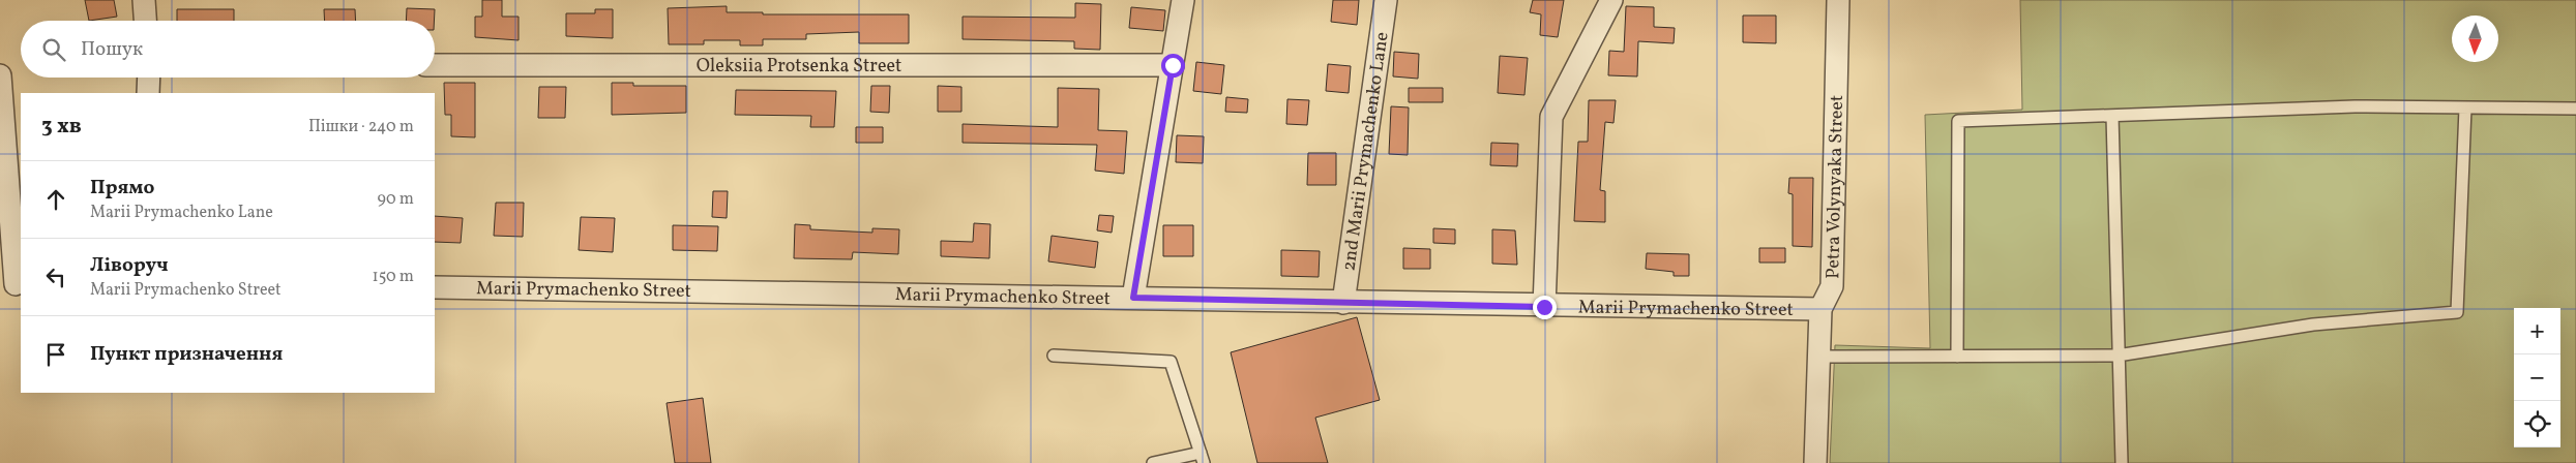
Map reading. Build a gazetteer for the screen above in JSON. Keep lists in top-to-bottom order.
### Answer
{
  "streets": {
    "street": [
      "Oleksiia Protsenka Street",
      "2nd Marii Prymachenko Lane",
      "Petra Volynyaka Street",
      "Marii Prymachenko Street"
    ]
  },
  "crossings": [
    ["2nd Marii Prymachenko Lane", "Marii Prymachenko Street"],
    ["Petra Volynyaka Street", "Marii Prymachenko Street"]
  ],
  "north": "bottom",
  "page": {
    "search": "Пошук",
    "heading": ["3 хв", "Пішки · 240 m"],
    "list": [
      ["Прямо", "Marii Prymachenko Lane", "90 m"],
      ["Ліворуч", "Marii Prymachenko Street", "150 m"],
      "Пункт призначення"
    ],
    "map_buttons": ["+", "−"]
  }
}
